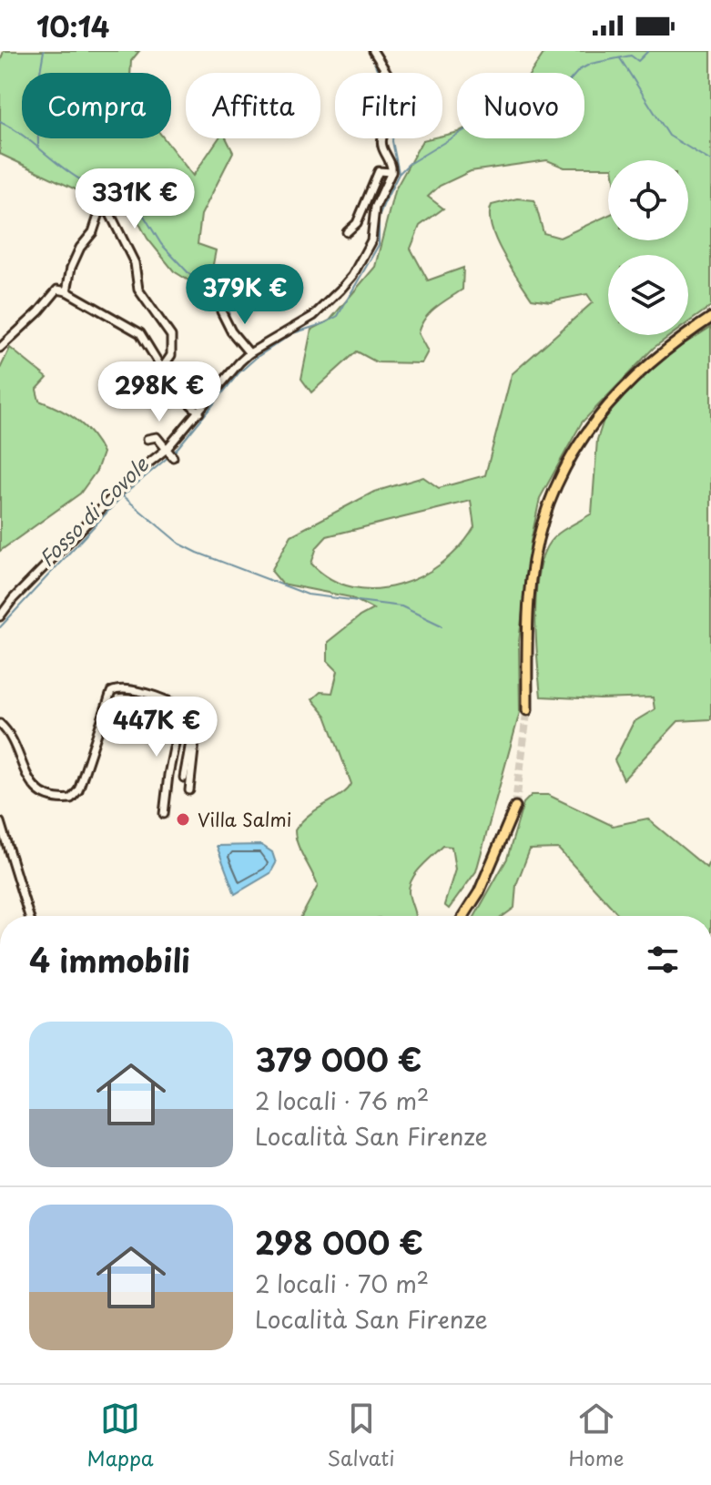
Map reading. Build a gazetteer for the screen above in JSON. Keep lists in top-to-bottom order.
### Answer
{
  "water": ["Fosso di Covole"],
  "places": ["Villa Salmi"],
  "page": {
    "status": "10:14",
    "chip": [
      "Compra",
      "Affitta",
      "Filtri",
      "Nuovo"
    ],
    "price": [
      "331K €",
      "379K €",
      "298K €",
      "447K €"
    ],
    "heading": "4 immobili",
    "list": [
      {
        "name": "379 000 €",
        "note": "2 locali · 76 m² · Località San Firenze"
      },
      {
        "name": "298 000 €",
        "note": "2 locali · 70 m² · Località San Firenze"
      }
    ],
    "tabs": ["Mappa", "Salvati", "Home"]
  }
}
